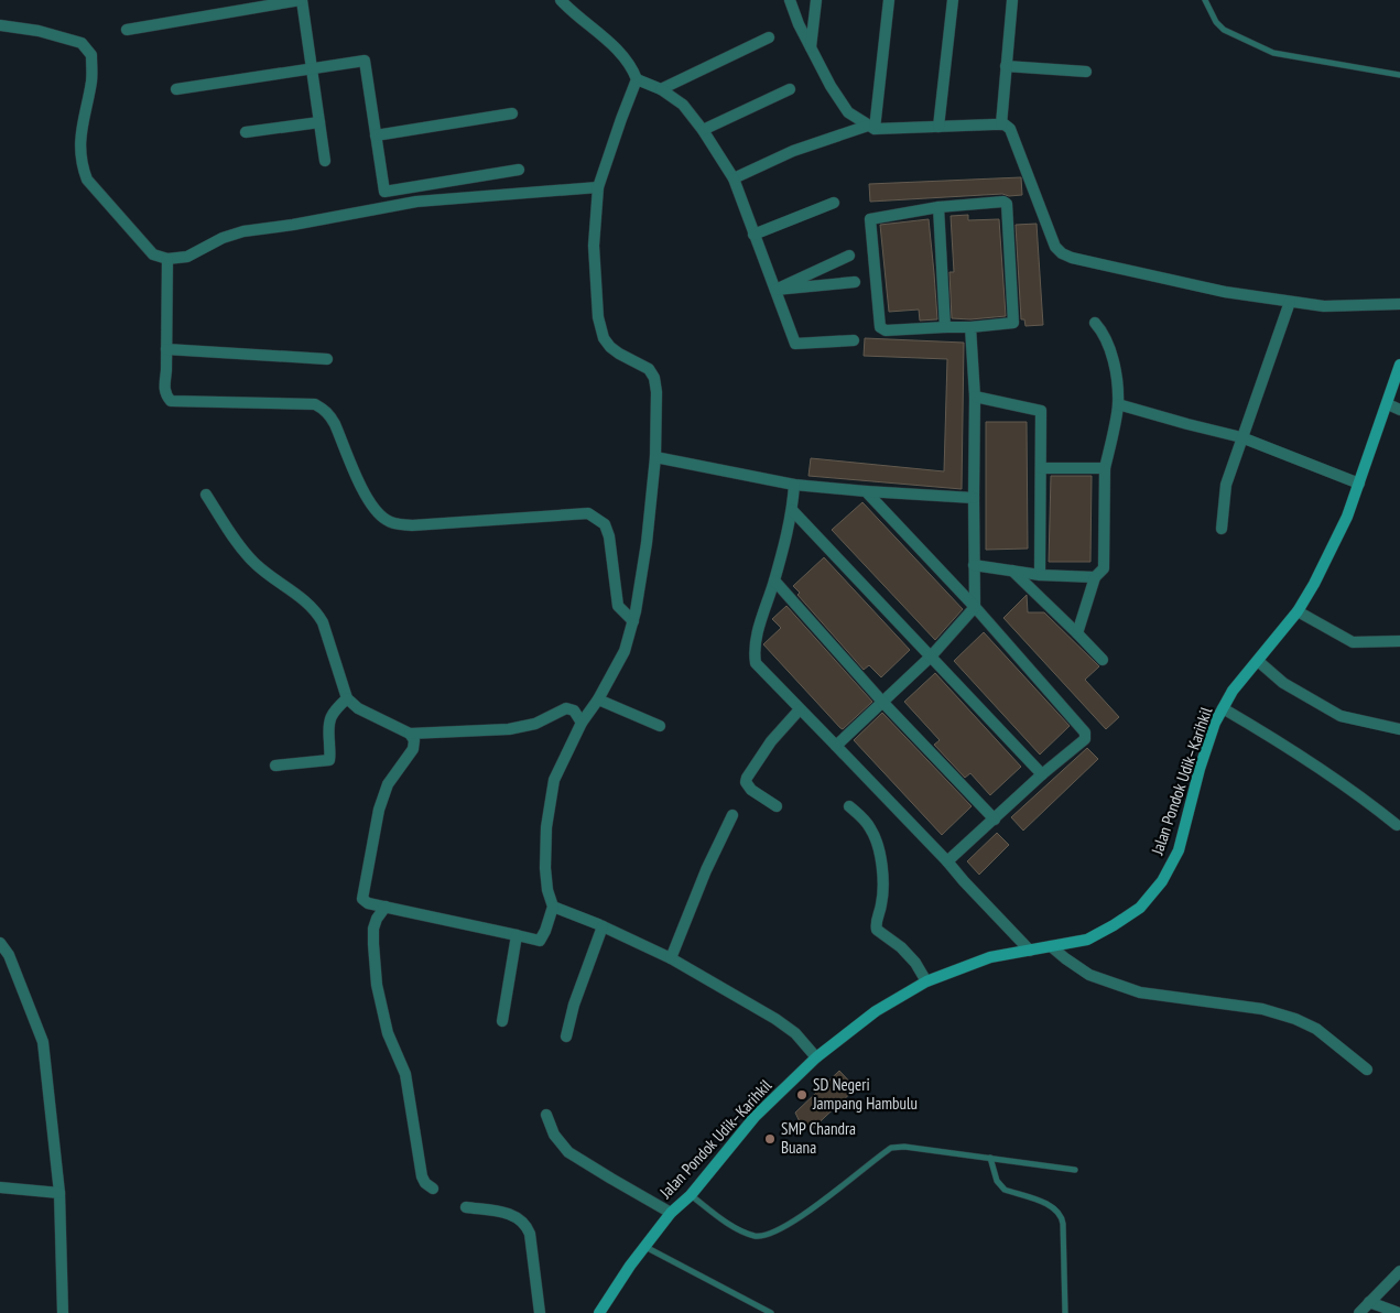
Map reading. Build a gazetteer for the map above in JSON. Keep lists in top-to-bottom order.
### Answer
{
  "streets": {
    "street": ["Jalan Pondok Udik–Karihkil"]
  },
  "places": ["SD Negeri Jampang Hambulu", "SMP Chandra Buana"]
}
